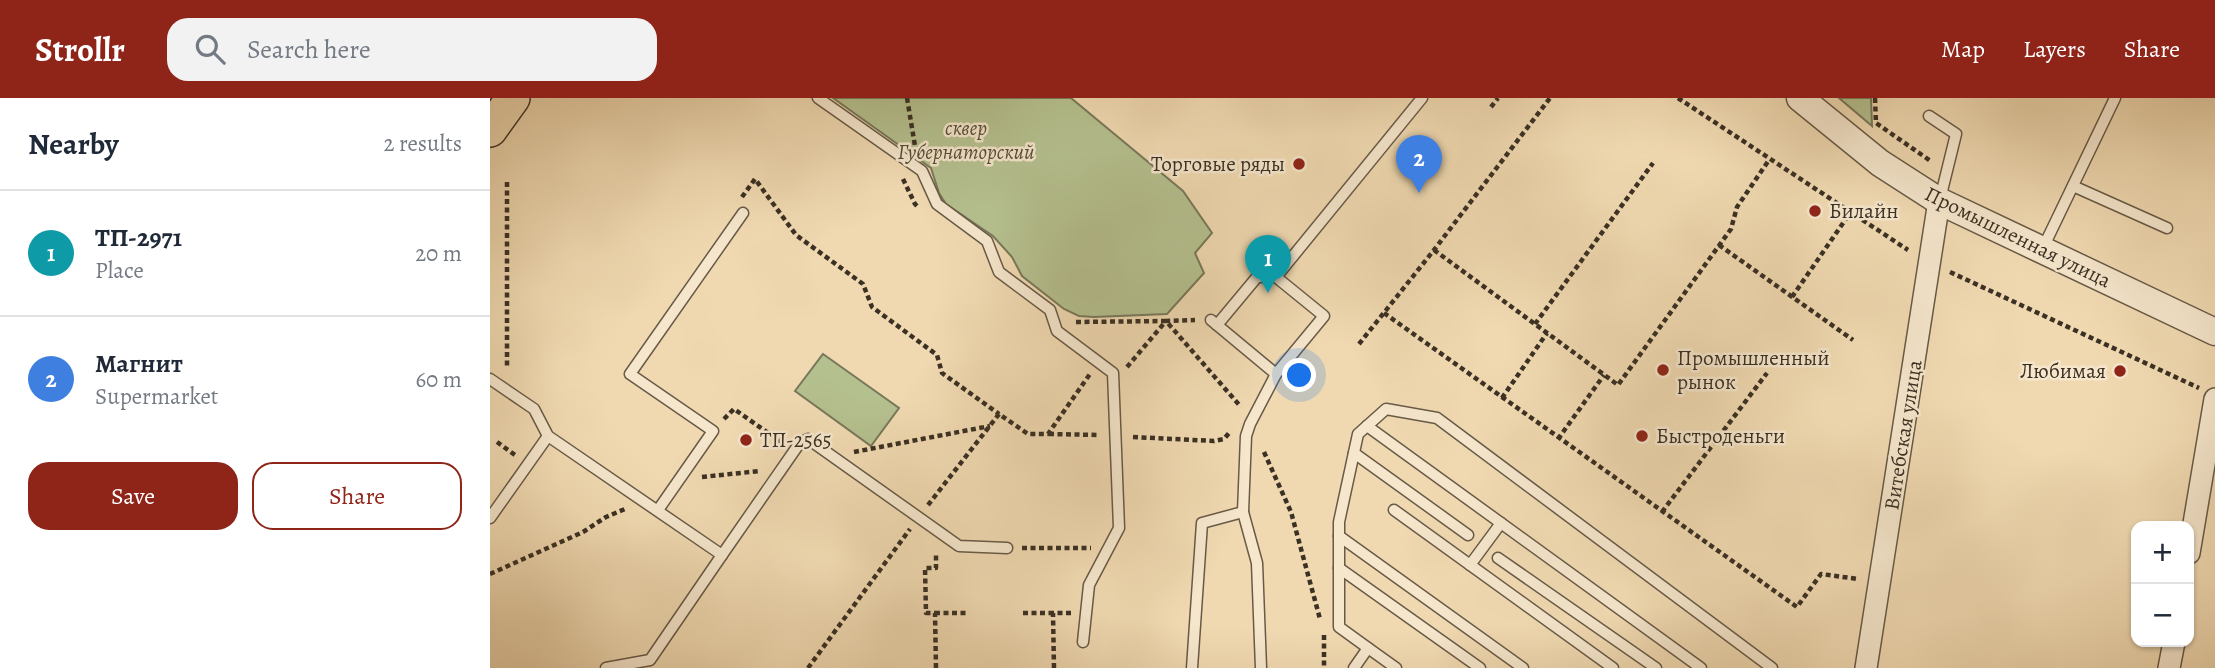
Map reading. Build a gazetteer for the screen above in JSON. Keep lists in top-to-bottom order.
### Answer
{
  "streets": {
    "street": ["Промышленная улица", "Витебская улица"]
  },
  "crossings": [
    ["Промышленная улица", "Витебская улица"]
  ],
  "parks": ["сквер Губернаторский"],
  "places": [
    "Торговые ряды",
    "Билайн",
    "Промышленный рынок",
    "Любимая",
    "Быстроденьги",
    "ТП-2565"
  ],
  "page": {
    "header": "Strollr",
    "search": "Search here",
    "nav": ["Map", "Layers", "Share"],
    "heading": ["Nearby", "2 results"],
    "pins": ["2", "1"],
    "list": [
      {
        "mark": "1",
        "name": "ТП-2971",
        "note": "Place",
        "value": "20 m"
      },
      {
        "mark": "2",
        "name": "Магнит",
        "note": "Supermarket",
        "value": "60 m"
      }
    ],
    "buttons": ["Save", "Share"],
    "map_buttons": ["+", "−"]
  }
}
